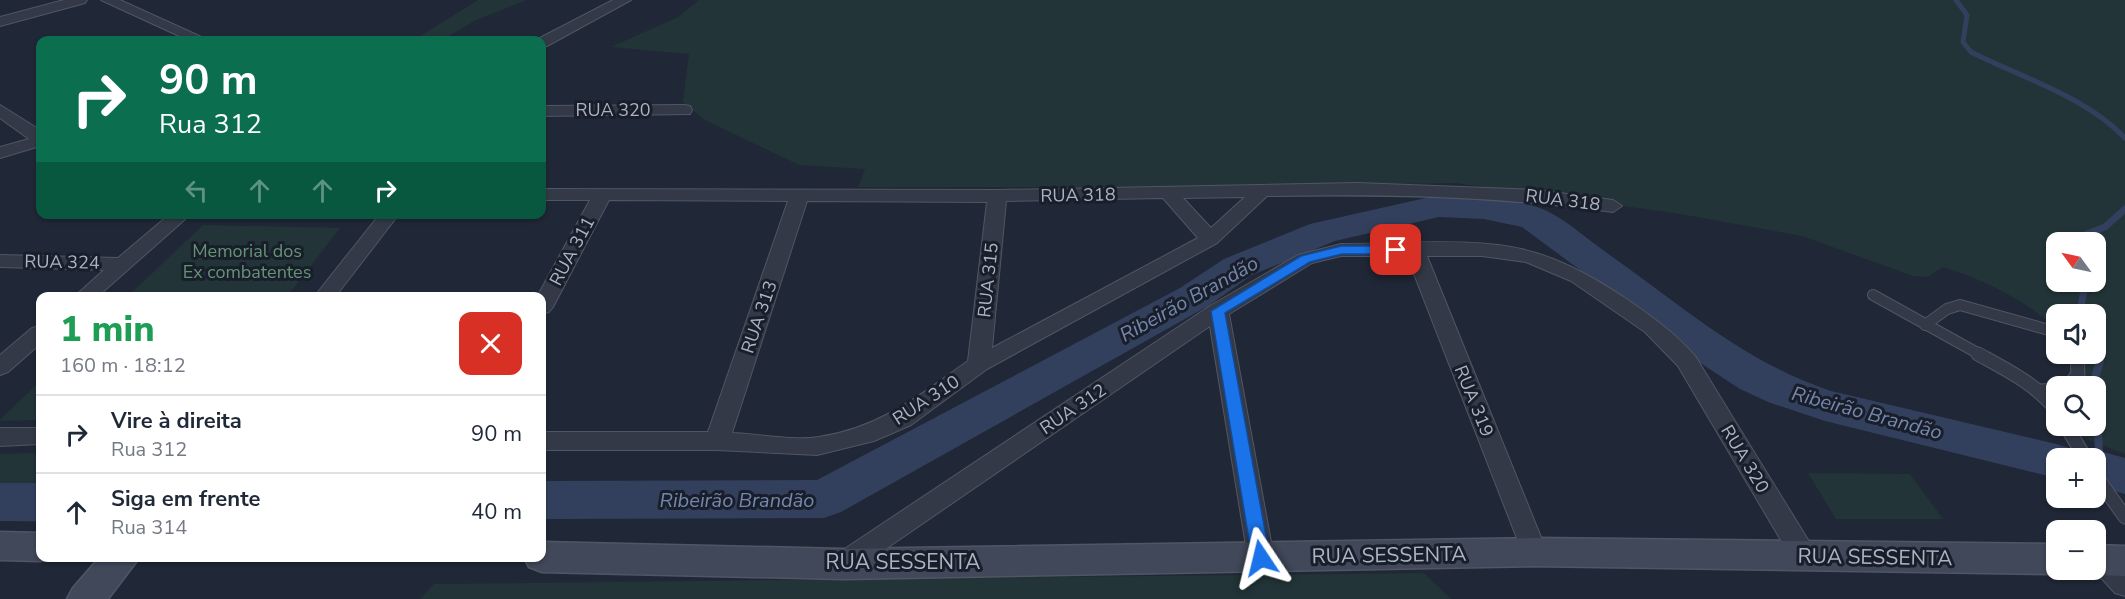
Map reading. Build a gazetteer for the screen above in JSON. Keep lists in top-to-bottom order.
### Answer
{
  "streets": {
    "street": [
      "RUA 320",
      "RUA 318",
      "RUA 311",
      "RUA 324",
      "RUA 315",
      "RUA 313",
      "RUA 310",
      "RUA 319",
      "RUA 312",
      "RUA SESSENTA"
    ]
  },
  "crossings": [
    ["RUA 320", "RUA 312"],
    ["RUA 320", "RUA SESSENTA"],
    ["RUA 318", "RUA 311"],
    ["RUA 318", "RUA 315"],
    ["RUA 318", "RUA 313"],
    ["RUA 318", "RUA 310"],
    ["RUA 315", "RUA 310"],
    ["RUA 313", "RUA 310"],
    ["RUA 319", "RUA 312"],
    ["RUA 319", "RUA SESSENTA"],
    ["RUA 312", "RUA SESSENTA"]
  ],
  "water": ["Ribeirão Brandão"],
  "parks": ["Memorial dos Ex combatentes"],
  "north": "top left",
  "page": {
    "turn": ["90 m", "Rua 312"],
    "map_buttons": ["+", "−"],
    "heading": ["1 min", "160 m · 18:12"],
    "list": [
      {
        "name": "Vire à direita",
        "note": "Rua 312",
        "value": "90 m"
      },
      {
        "name": "Siga em frente",
        "note": "Rua 314",
        "value": "40 m"
      }
    ]
  }
}
